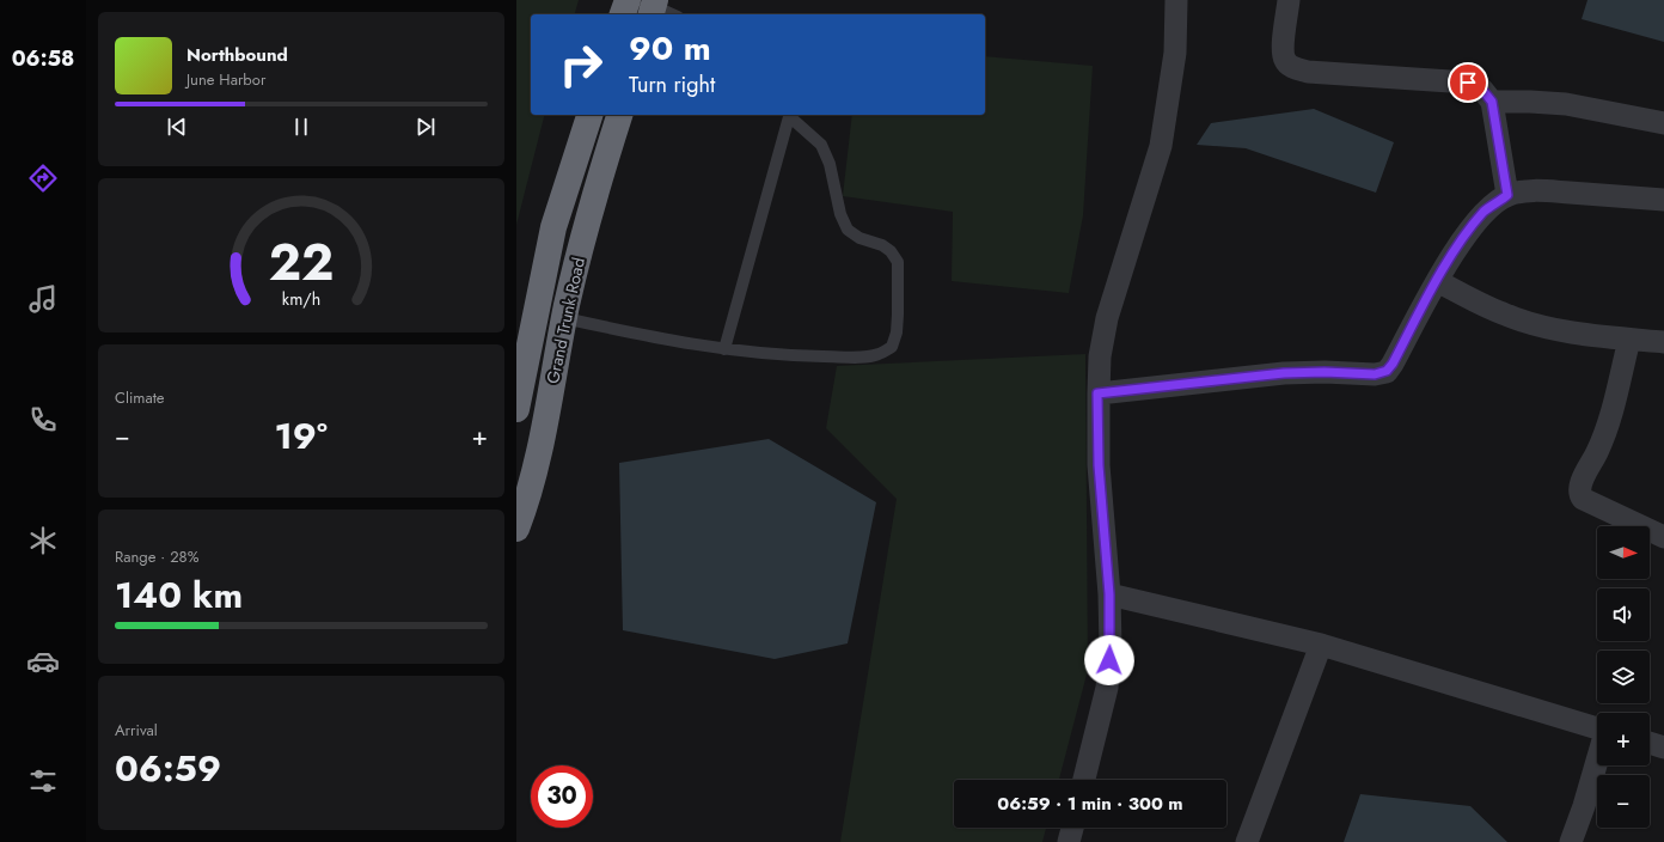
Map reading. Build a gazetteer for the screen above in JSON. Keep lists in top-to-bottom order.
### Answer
{
  "streets": {
    "highway": ["Grand Trunk Road"]
  },
  "north": "right",
  "page": {
    "tabs": "06:58",
    "turn": ["90 m", "Turn right"],
    "song": ["Northbound", "June Harbor"],
    "tile": [
      "Climate",
      ["Range · 28%", "140 km"],
      ["Arrival", "06:59"]
    ],
    "heat": ["−", "19°", "+"],
    "map_buttons": ["+", "−"],
    "limit": "30",
    "trip": "06:59 · 1 min · 300 m",
    "gauge": ["22", "km/h"]
  }
}
